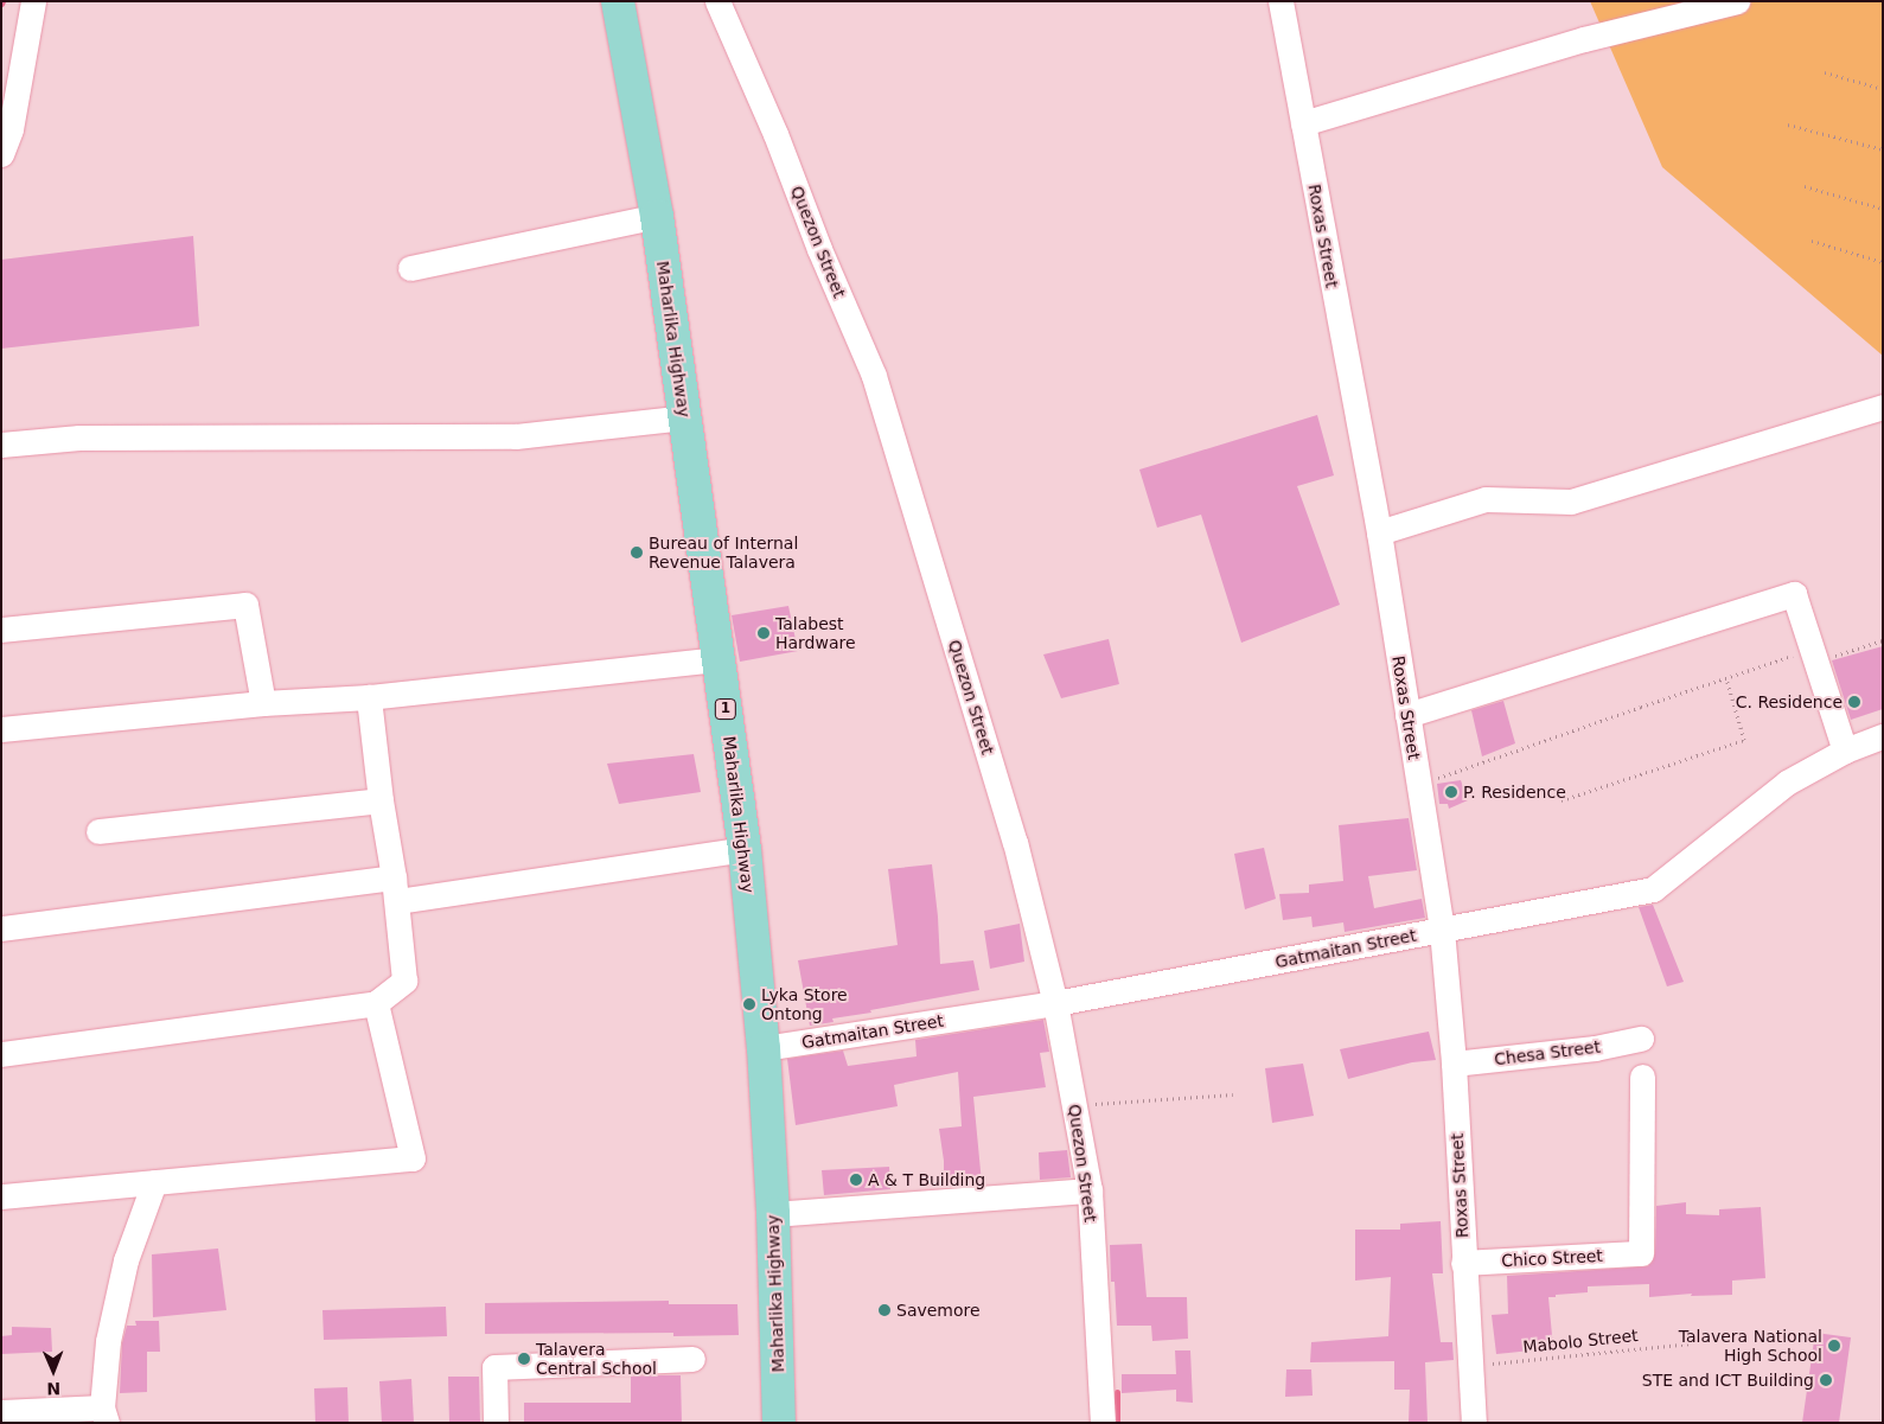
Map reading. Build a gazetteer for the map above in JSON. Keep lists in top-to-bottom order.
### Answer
{
  "streets": {
    "main road": ["Maharlika Highway", "1"],
    "street": [
      "Roxas Street",
      "Quezon Street",
      "Gatmaitan Street",
      "Chesa Street",
      "Chico Street"
    ],
    "path": ["Mabolo Street"]
  },
  "crossings": [
    ["Roxas Street", "Gatmaitan Street"],
    ["Roxas Street", "Chesa Street"],
    ["Roxas Street", "Chico Street"],
    ["Roxas Street", "Mabolo Street"],
    ["Quezon Street", "Gatmaitan Street"],
    ["Maharlika Highway", "Gatmaitan Street"]
  ],
  "places": [
    "Bureau of Internal Revenue Talavera",
    "Talabest Hardware",
    "C. Residence",
    "P. Residence",
    "Lyka Store Ontong",
    "A & T Building",
    "Savemore",
    "Talavera National High School",
    "Talavera Central School",
    "STE and ICT Building"
  ],
  "north": "bottom"
}
